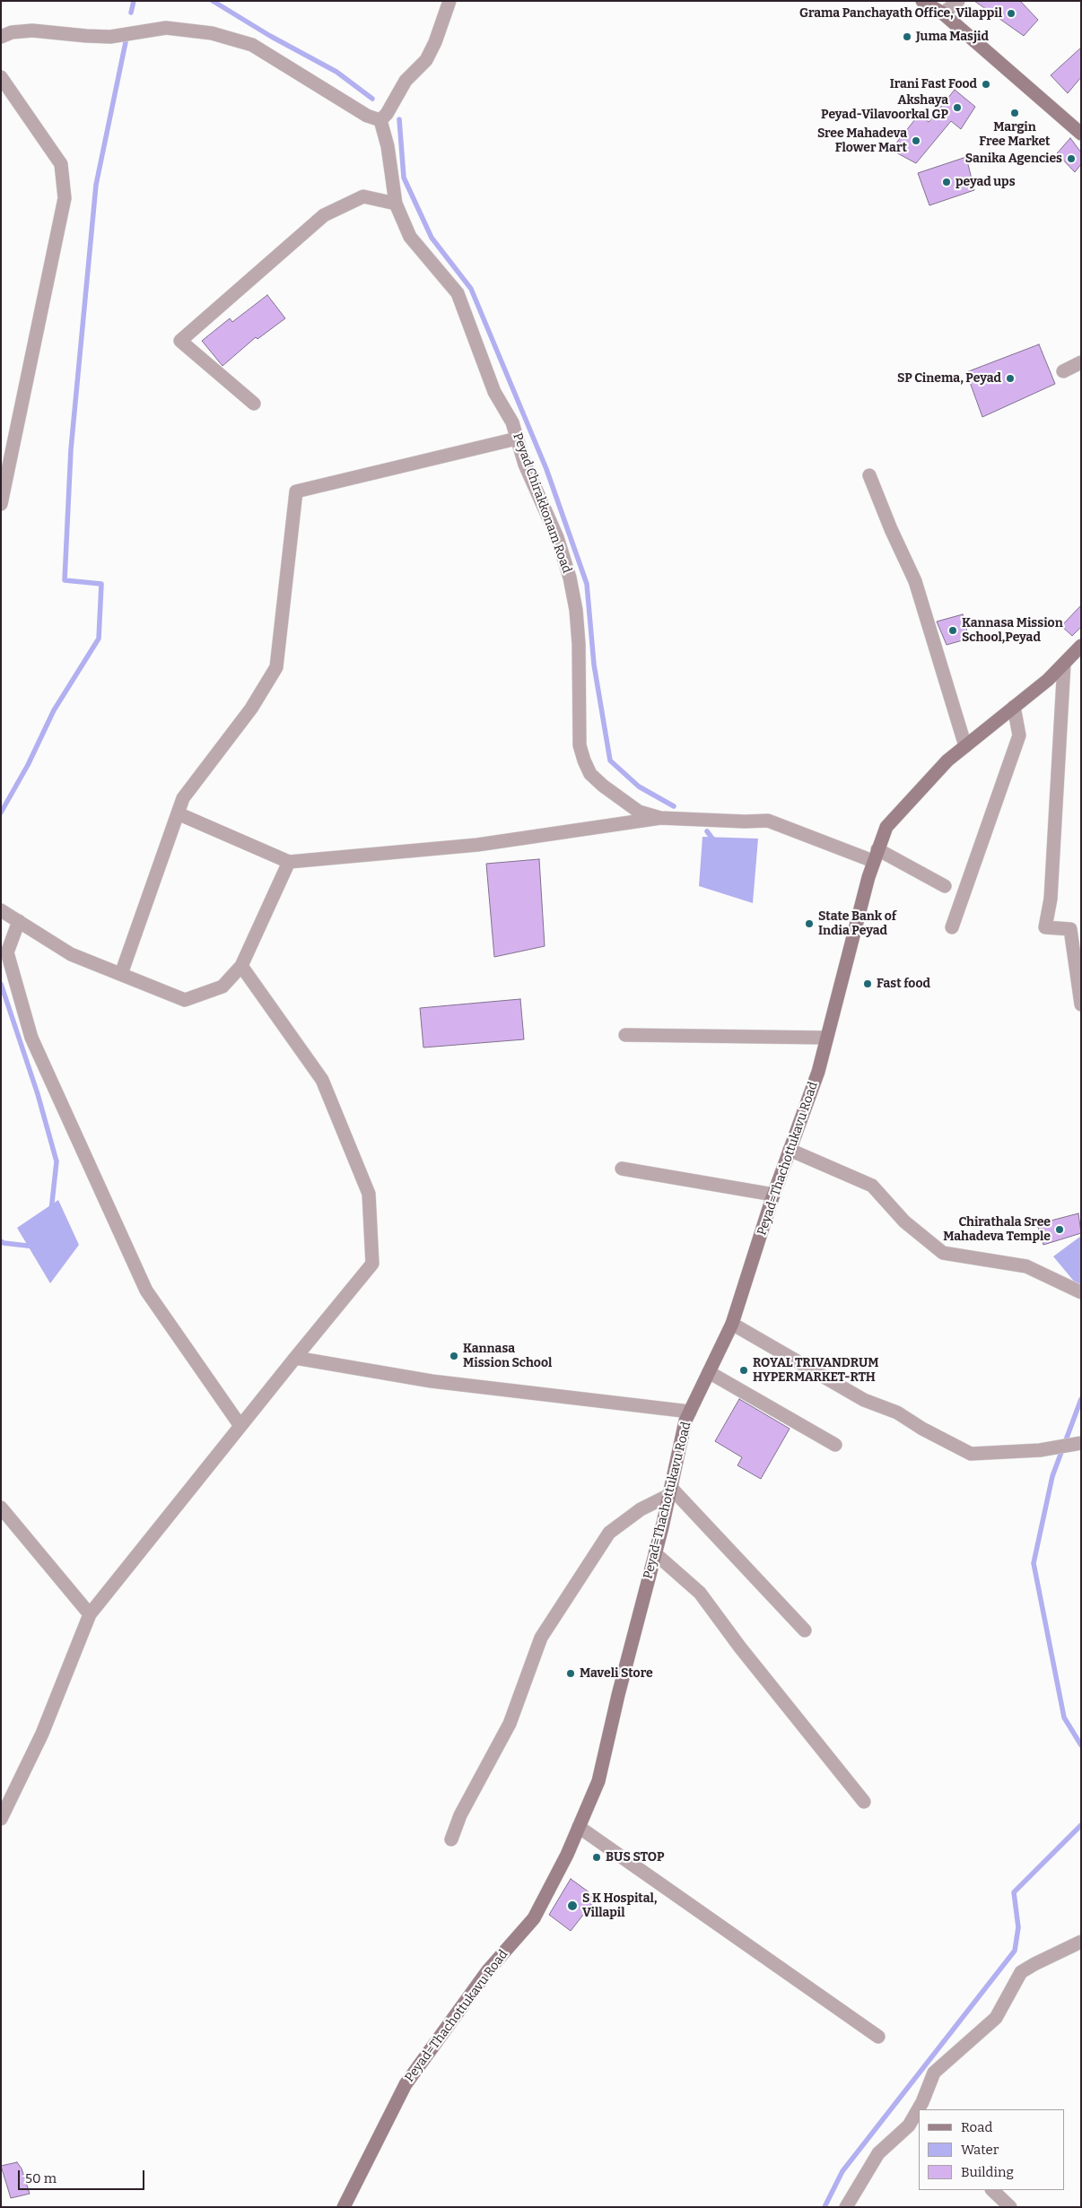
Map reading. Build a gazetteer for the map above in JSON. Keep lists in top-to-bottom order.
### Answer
{
  "streets": {
    "main road": ["Peyad=Thachottukavu Road"],
    "street": ["Peyad Chirakkonam Road"]
  },
  "crossings": [
    ["Peyad Chirakkonam Road", "Peyad=Thachottukavu Road"]
  ],
  "places": [
    "Grama Panchayath Office, Vilappil",
    "Juma Masjid",
    "Irani Fast Food",
    "Akshaya Peyad-Vilavoorkal GP",
    "Margin Free Market",
    "Sree Mahadeva Flower Mart",
    "Sanika Agencies",
    "peyad ups",
    "SP Cinema, Peyad",
    "Kannasa Mission School,Peyad",
    "State Bank of India Peyad",
    "Fast food",
    "Chirathala Sree Mahadeva Temple",
    "Kannasa Mission School",
    "ROYAL TRIVANDRUM HYPERMARKET-RTH",
    "Maveli Store",
    "BUS STOP",
    "S K Hospital, Villapil"
  ],
  "legend": ["Road", "Water", "Building"],
  "scale_bar": "50 m"
}
